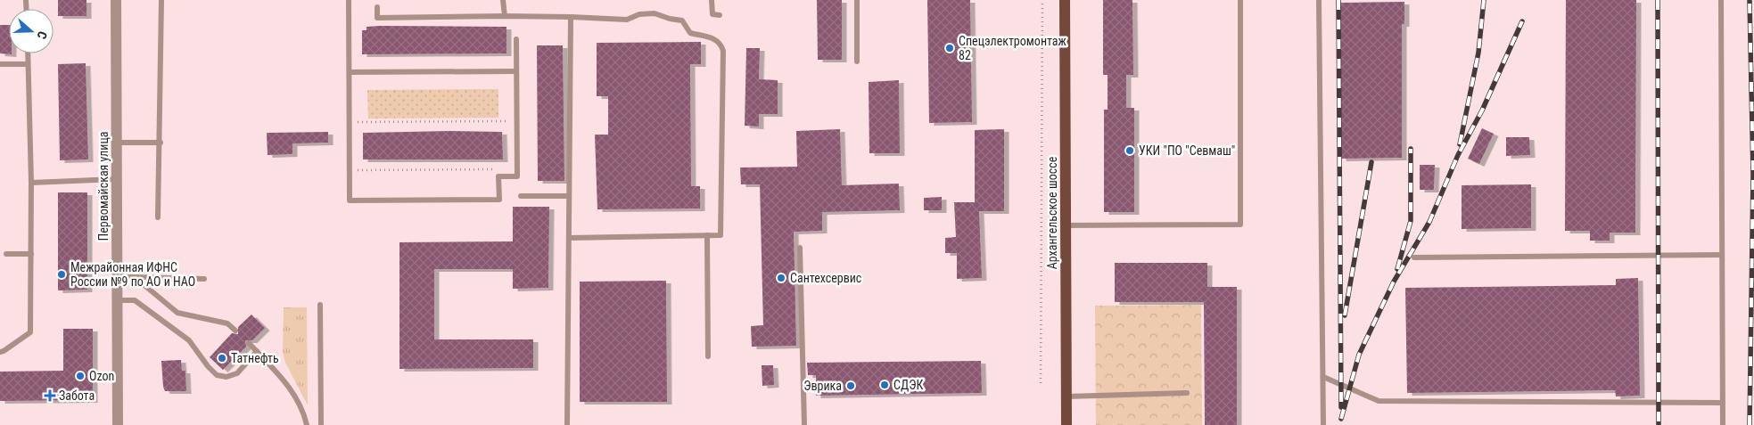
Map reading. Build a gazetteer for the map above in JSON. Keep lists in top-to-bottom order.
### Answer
{
  "streets": {
    "main road": ["Архангельское шоссе"],
    "street": ["Первомайская улица"]
  },
  "places": {
    "other": [
      "Спецэлектромонтаж 82",
      "УКИ \"ПО \"Севмаш\"",
      "Межрайонная ИФНС России №9 по АО и НАО",
      "Сантехсервис",
      "Татнефть",
      "Ozon",
      "СДЭК",
      "Эврика"
    ],
    "health": ["Забота"]
  },
  "north": "right"
}
